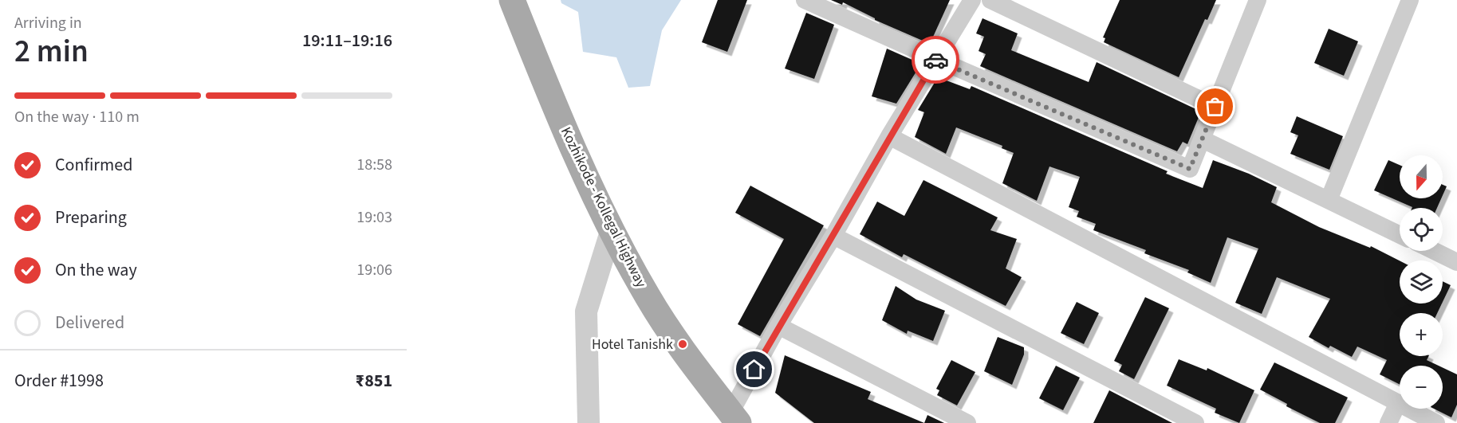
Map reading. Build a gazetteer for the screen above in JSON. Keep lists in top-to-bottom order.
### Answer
{
  "streets": {
    "main road": ["Kozhikode - Kollegal Highway"]
  },
  "places": ["Hotel Tanishk"],
  "north": "bottom",
  "page": {
    "heading": ["2 min", "Arriving in", "19:11–19:16"],
    "panel": ["Order #1998", "₹851"],
    "bar": "On the way · 110 m",
    "list": [
      ["Confirmed", "18:58"],
      ["Preparing", "19:03"],
      ["On the way", "19:06"],
      "Delivered"
    ],
    "map_buttons": ["+", "−"]
  }
}
